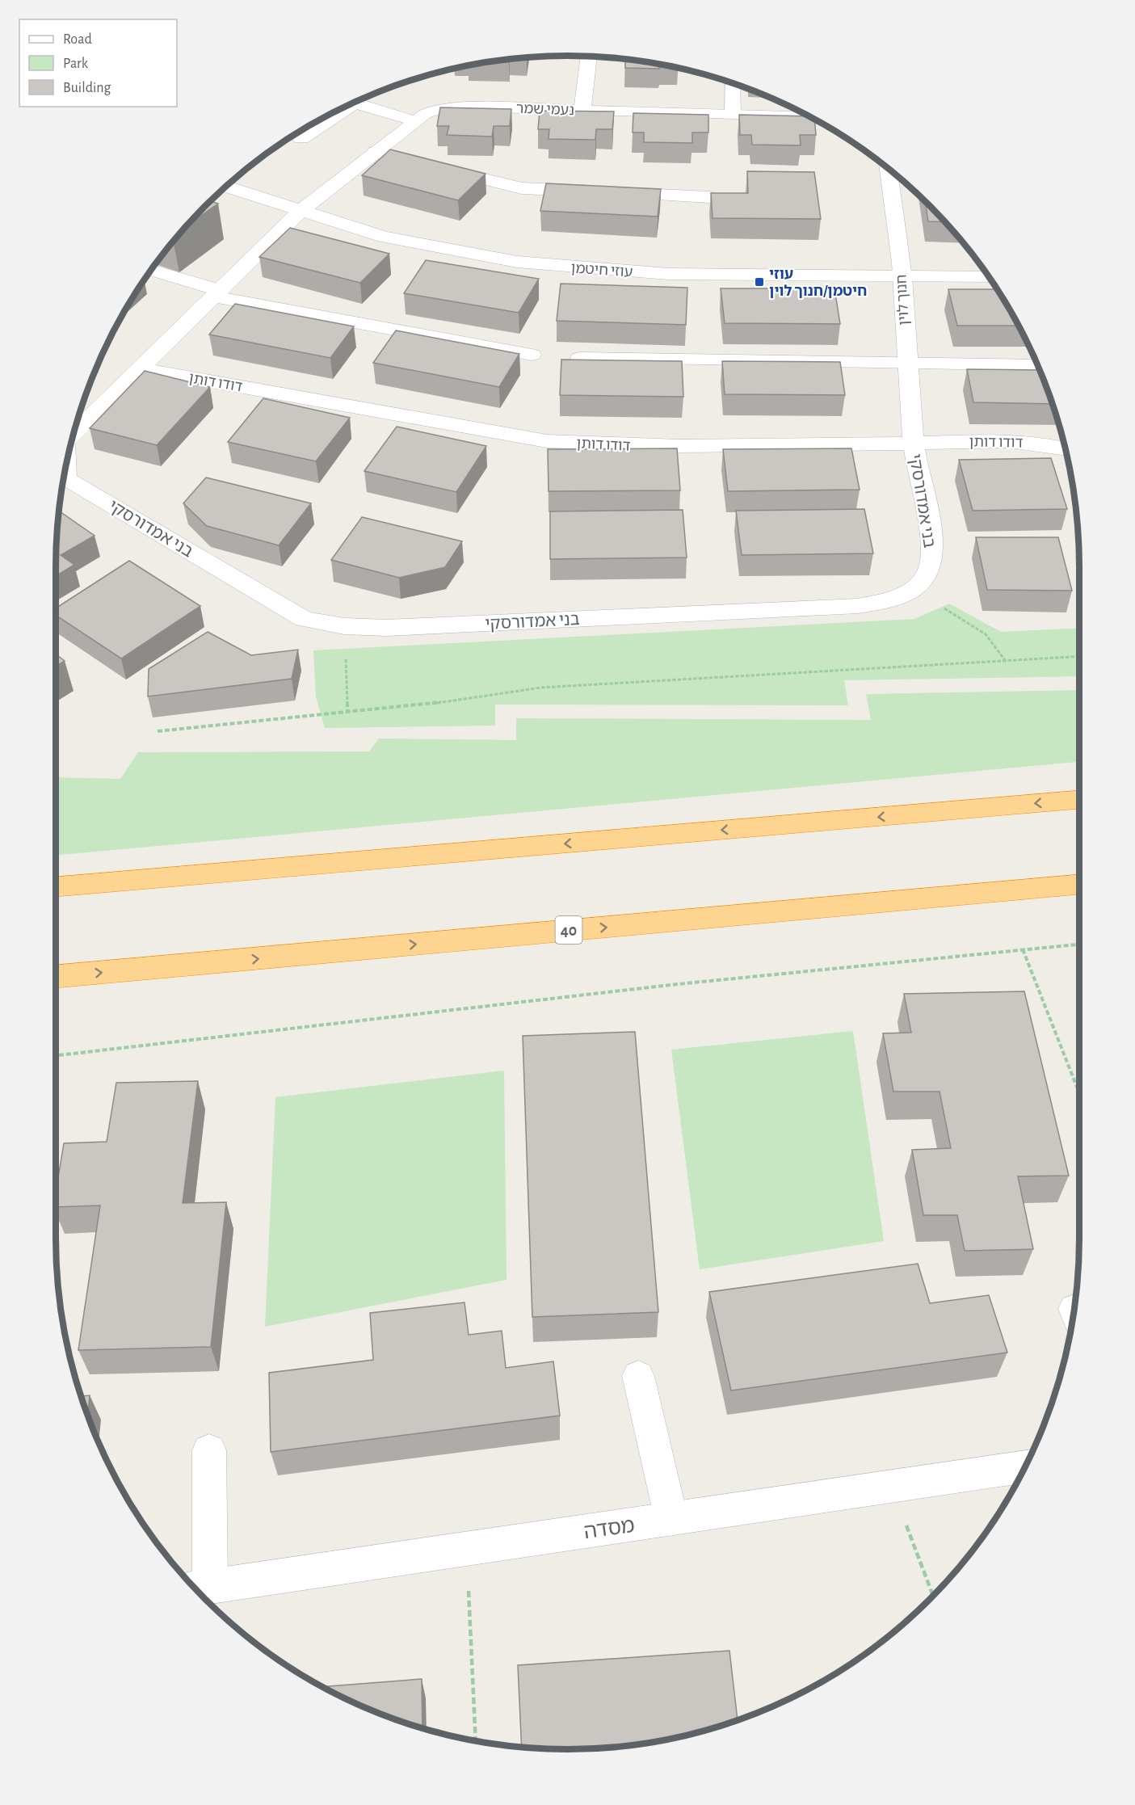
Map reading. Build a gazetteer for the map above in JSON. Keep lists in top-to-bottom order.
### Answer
{
  "streets": {
    "highway": ["40"],
    "street": [
      "נעמי שמר",
      "עוזי חיטמן",
      "חנוך לוין",
      "דודו דותן",
      "בני אמדורסקי",
      "מסדה"
    ]
  },
  "crossings": [
    ["נעמי שמר", "עוזי חיטמן"],
    ["נעמי שמר", "בני אמדורסקי"],
    ["עוזי חיטמן", "חנוך לוין"],
    ["עוזי חיטמן", "בני אמדורסקי"],
    ["חנוך לוין", "דודו דותן"],
    ["חנוך לוין", "בני אמדורסקי"],
    ["דודו דותן", "בני אמדורסקי"]
  ],
  "places": {
    "transit": ["עוזי חיטמן/חנוך לוין"]
  },
  "legend": ["Road", "Park", "Building"]
}
